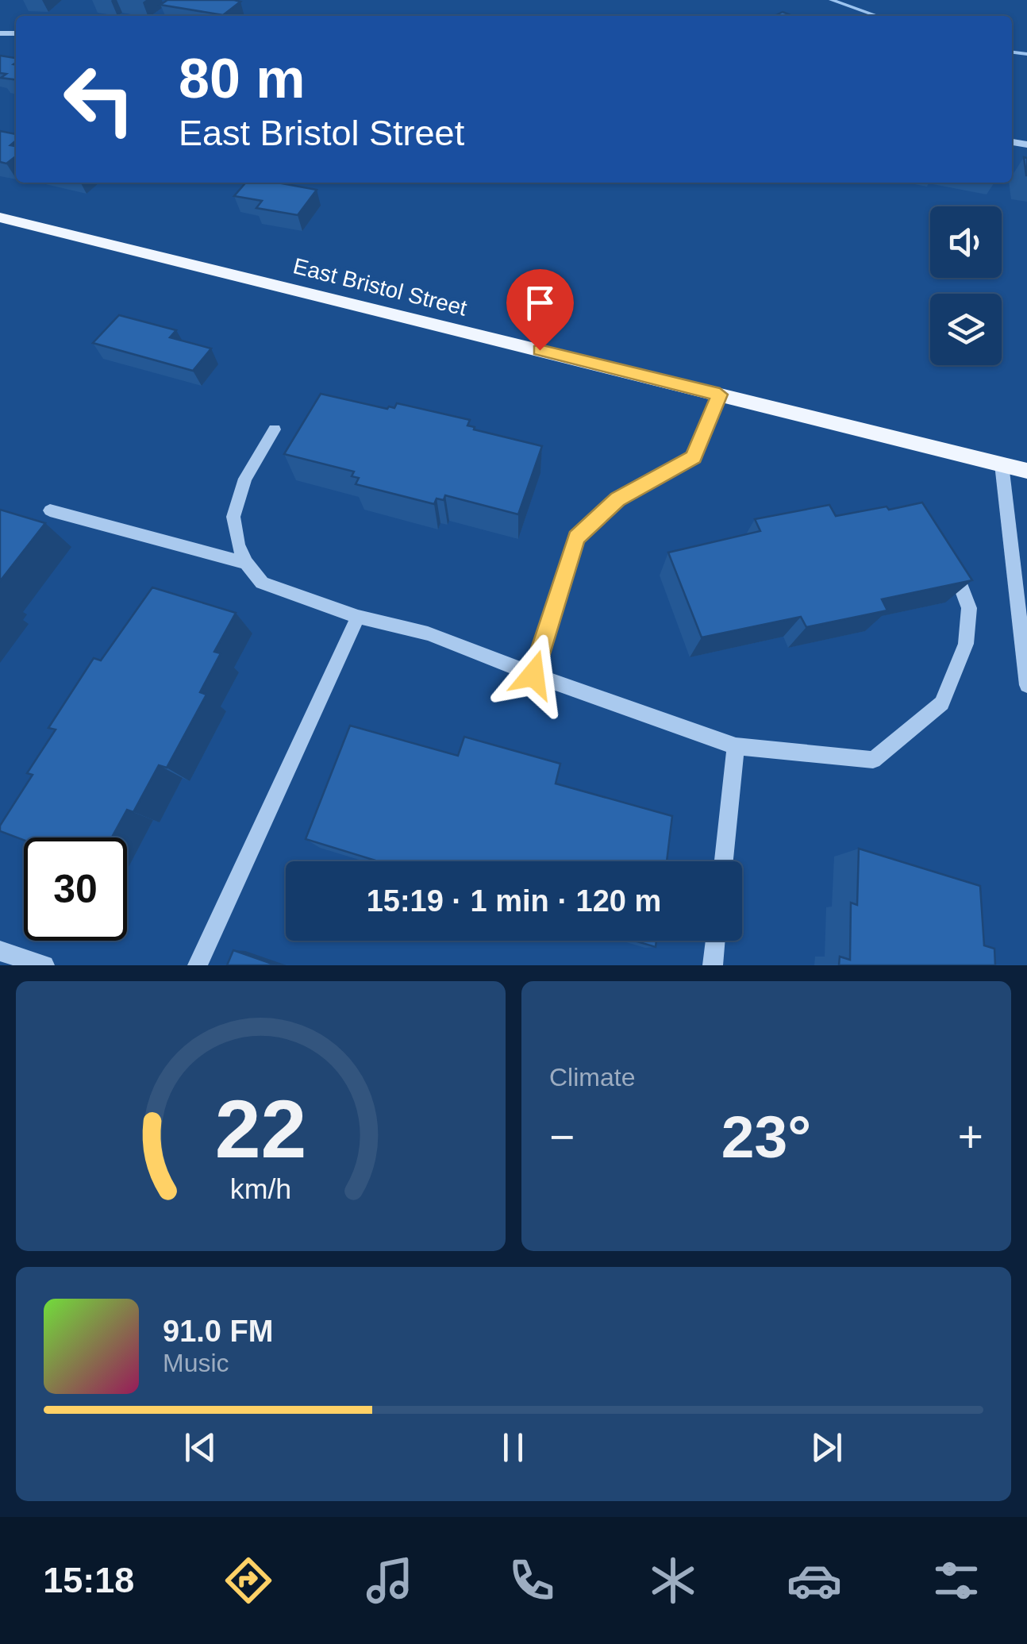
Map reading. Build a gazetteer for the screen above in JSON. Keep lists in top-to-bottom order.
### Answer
{
  "streets": {
    "main road": ["East Bristol Street"]
  },
  "page": {
    "turn": ["80 m", "East Bristol Street"],
    "limit": "30",
    "trip": "15:19 · 1 min · 120 m",
    "tile": "Climate",
    "heat": ["−", "23°", "+"],
    "song": ["91.0 FM", "Music"],
    "tabs": "15:18",
    "gauge": ["22", "km/h"]
  }
}
